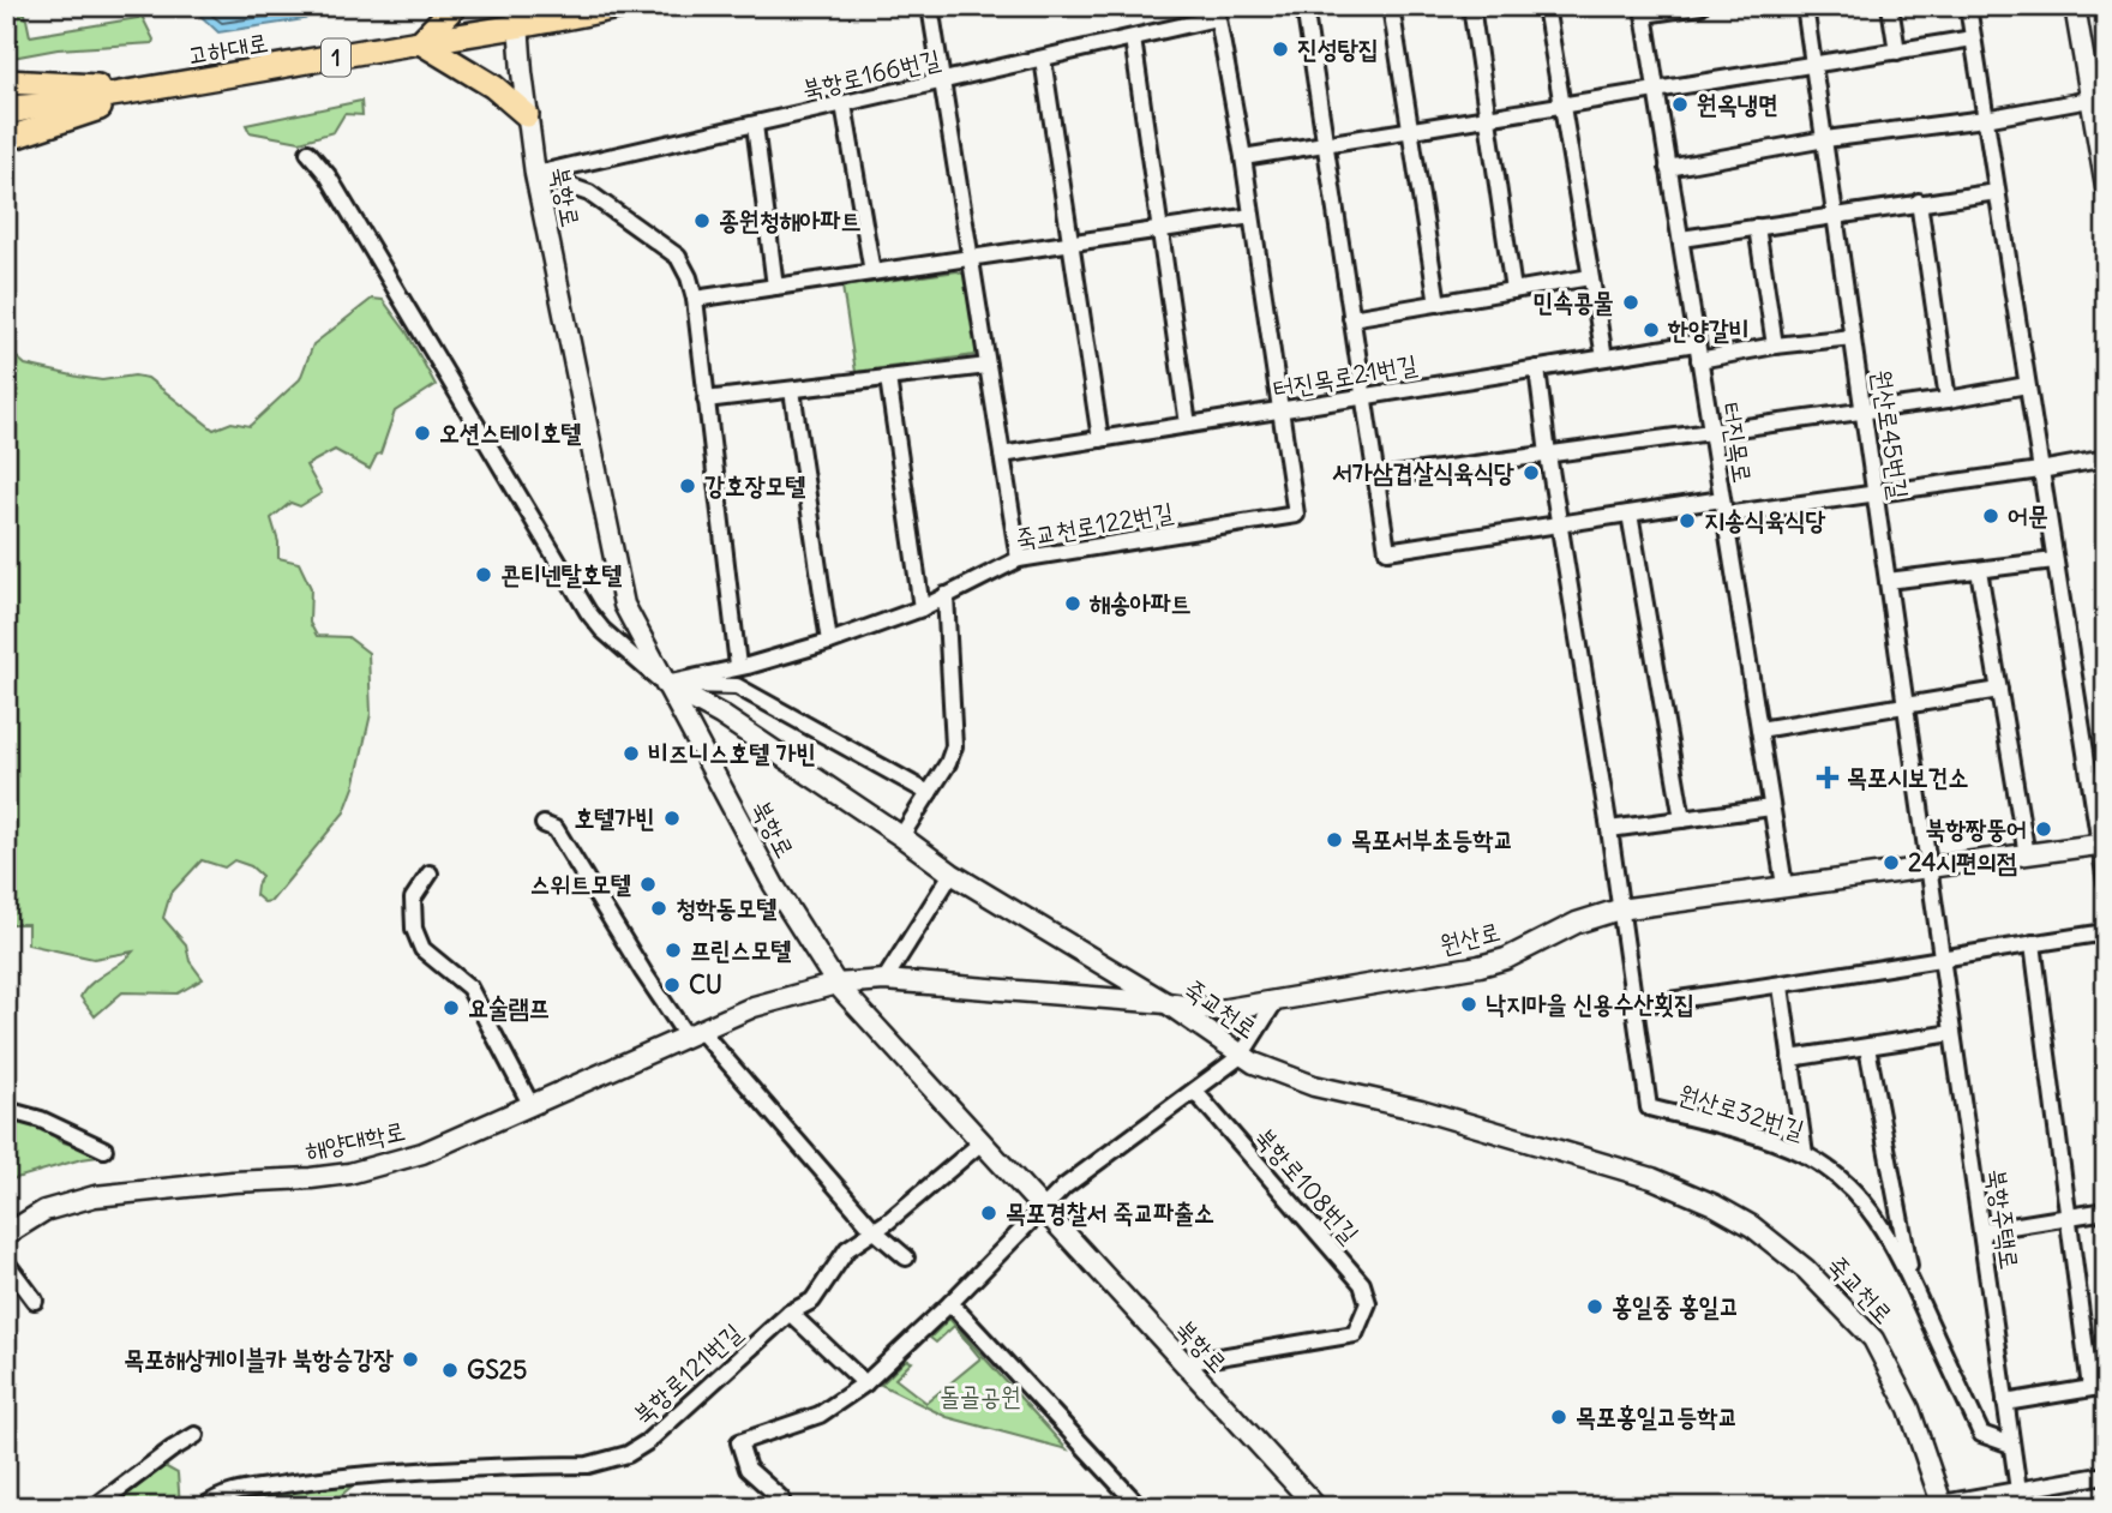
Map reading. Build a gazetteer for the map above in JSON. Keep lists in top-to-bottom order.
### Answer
{
  "streets": {
    "main road": ["고하대로", "1"],
    "street": [
      "북항로166번길",
      "북항로",
      "터진목로21번길",
      "원산로45번길",
      "터진목로",
      "죽교천로122번길",
      "원산로",
      "죽교천로",
      "원산로32번길",
      "해양대학로",
      "북항로108번길",
      "북항주택로",
      "북항로121번길"
    ]
  },
  "crossings": [
    ["고하대로", "북항로"],
    ["북항로166번길", "북항로"],
    ["북항로", "죽교천로122번길"],
    ["북항로", "원산로"],
    ["북항로", "죽교천로"],
    ["북항로", "해양대학로"],
    ["북항로", "북항로108번길"],
    ["북항로", "북항로121번길"],
    ["터진목로21번길", "터진목로"],
    ["터진목로21번길", "죽교천로122번길"],
    ["터진목로21번길", "원산로32번길"],
    ["원산로45번길", "원산로"],
    ["원산로45번길", "북항주택로"],
    ["터진목로", "원산로"],
    ["죽교천로122번길", "죽교천로"],
    ["원산로", "죽교천로"],
    ["원산로", "원산로32번길"],
    ["원산로", "해양대학로"],
    ["원산로", "북항주택로"],
    ["원산로32번길", "북항주택로"]
  ],
  "parks": ["돌골공원"],
  "places": {
    "other": [
      "진성탕집",
      "원옥냉면",
      "종원청해아파트",
      "민속콩물",
      "한양갈비",
      "오션스테이호텔",
      "서가삼겹살식육식당",
      "강호장모텔",
      "어문",
      "지송식육식당",
      "콘티넨탈호텔",
      "해송아파트",
      "비즈니스호텔 가빈",
      "호텔가빈",
      "북항짱뚱어",
      "목포서부초등학교",
      "24시편의점",
      "스위트모텔",
      "청학동모텔",
      "프린스모텔",
      "CU",
      "낙지마을 신용수산횟집",
      "요술램프",
      "목포경찰서 죽교파출소",
      "홍일중 홍일고",
      "목포해상케이블카 북항승강장",
      "GS25",
      "목포홍일고등학교"
    ],
    "health": ["목포시보건소"]
  }
}
